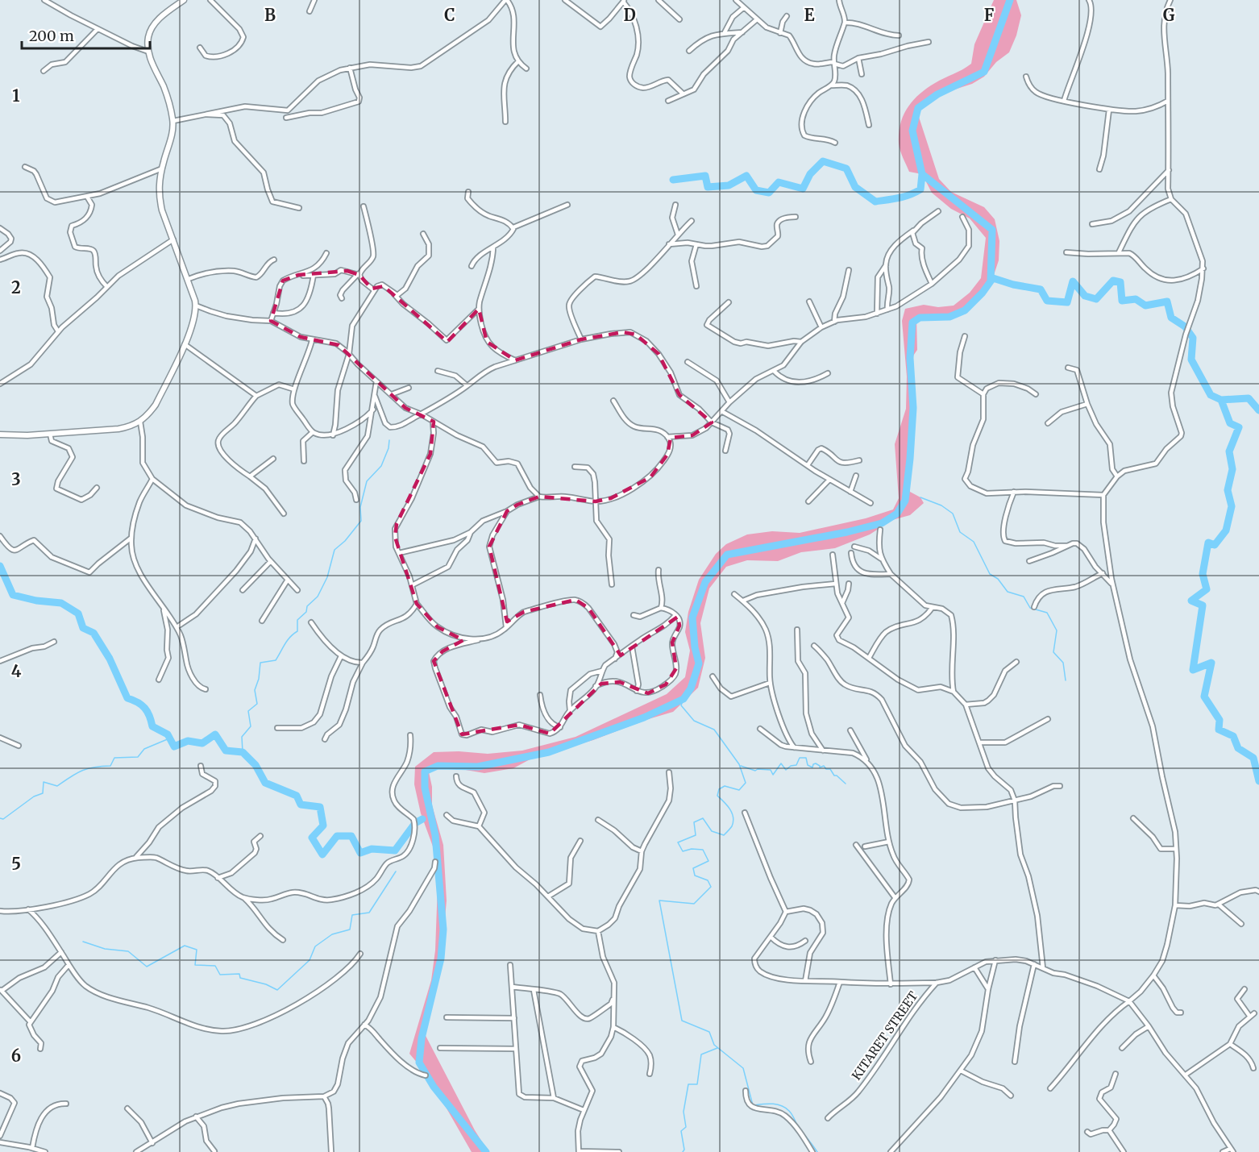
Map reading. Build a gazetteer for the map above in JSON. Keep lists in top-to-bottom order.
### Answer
{
  "streets": {
    "street": ["KITARET STREET"]
  },
  "scale_bar": "200 m",
  "grid": {
    "columns": [
      "B",
      "C",
      "D",
      "E",
      "F",
      "G"
    ],
    "rows": [
      "1",
      "2",
      "3",
      "4",
      "5",
      "6"
    ]
  }
}
